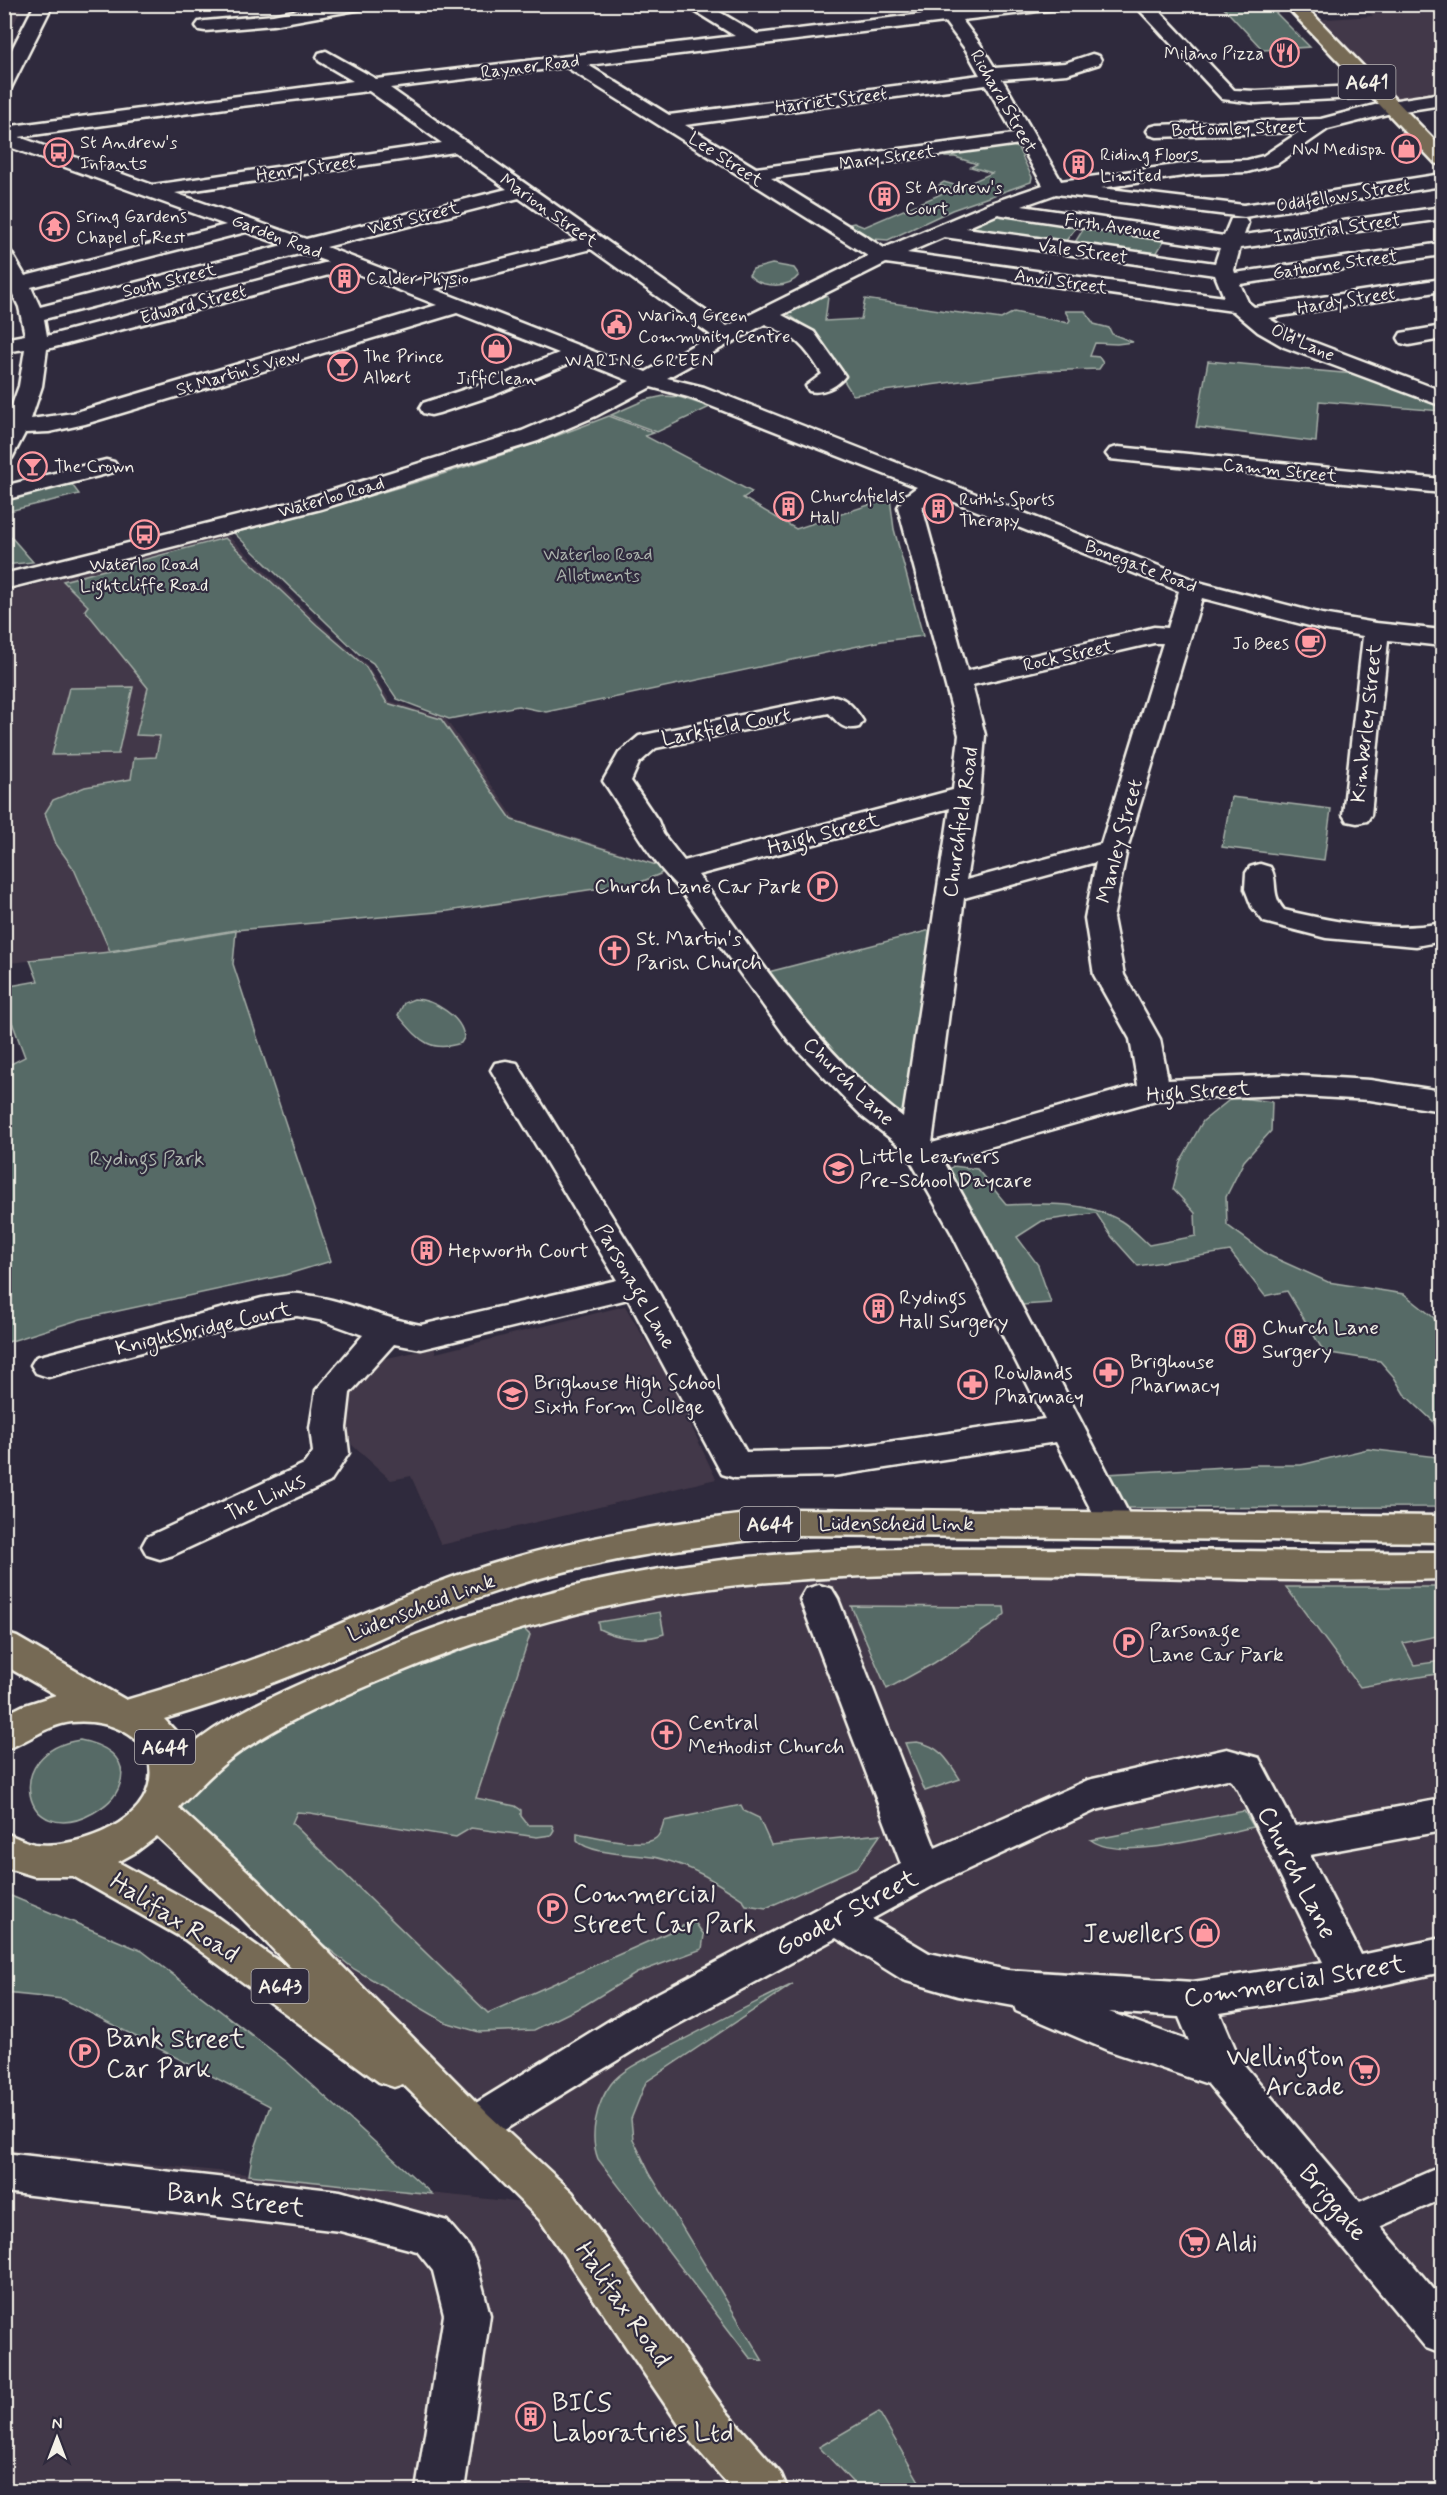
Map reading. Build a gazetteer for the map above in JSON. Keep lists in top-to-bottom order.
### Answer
{
  "streets": {
    "main road": [
      "A641",
      "Lüdenscheid Link",
      "A644",
      "Halifax Road",
      "A643"
    ],
    "street": [
      "Rayner Road",
      "Harriet Street",
      "Richard Street",
      "Bottomley Street",
      "Mary Street",
      "Lee Street",
      "Henry Street",
      "Oddfellows Street",
      "Marion Street",
      "West Street",
      "Firth Avenue",
      "Industrial Street",
      "Garden Road",
      "Vale Street",
      "Gathorne Street",
      "South Street",
      "Anvil Street",
      "Hardy Street",
      "Edward Street",
      "Old Lane",
      "St Martin's View",
      "Camm Street",
      "Waterloo Road",
      "Bonegate Road",
      "Rock Street",
      "Kimberley Street",
      "Larkfield Court",
      "Churchfield Road",
      "Haigh Street",
      "Manley Street",
      "Church Lane",
      "High Street",
      "Parsonage Lane",
      "Knightsbridge Court",
      "The Links",
      "Gooder Street",
      "Commercial Street",
      "Bank Street",
      "Briggate"
    ]
  },
  "crossings": [
    ["Rayner Road", "Richard Street"],
    ["Rayner Road", "Lee Street"],
    ["Rayner Road", "Marion Street"],
    ["Harriet Street", "Richard Street"],
    ["Harriet Street", "Lee Street"],
    ["Richard Street", "Mary Street"],
    ["Richard Street", "Oddfellows Street"],
    ["Richard Street", "Waterloo Road"],
    ["Mary Street", "Lee Street"],
    ["Lee Street", "Anvil Street"],
    ["Lee Street", "Waterloo Road"],
    ["Henry Street", "Marion Street"],
    ["Henry Street", "Garden Road"],
    ["Oddfellows Street", "Waterloo Road"],
    ["Marion Street", "West Street"],
    ["Marion Street", "Waterloo Road"],
    ["West Street", "Garden Road"],
    ["West Street", "South Street"],
    ["Firth Avenue", "Industrial Street"],
    ["Firth Avenue", "Waterloo Road"],
    ["Garden Road", "South Street"],
    ["Garden Road", "Edward Street"],
    ["Garden Road", "St Martin's View"],
    ["Garden Road", "Waterloo Road"],
    ["Garden Road", "Bonegate Road"],
    ["Vale Street", "Gathorne Street"],
    ["Vale Street", "Waterloo Road"],
    ["Anvil Street", "Hardy Street"],
    ["Anvil Street", "Old Lane"],
    ["Anvil Street", "Waterloo Road"],
    ["Hardy Street", "Old Lane"],
    ["Waterloo Road", "Bonegate Road"],
    ["Bonegate Road", "Kimberley Street"],
    ["Bonegate Road", "Churchfield Road"],
    ["Bonegate Road", "Manley Street"],
    ["Rock Street", "Churchfield Road"],
    ["Rock Street", "Manley Street"],
    ["Larkfield Court", "Haigh Street"],
    ["Larkfield Court", "Church Lane"],
    ["Churchfield Road", "Haigh Street"],
    ["Churchfield Road", "Church Lane"],
    ["Churchfield Road", "High Street"],
    ["Haigh Street", "Church Lane"],
    ["Manley Street", "High Street"],
    ["Church Lane", "High Street"],
    ["Church Lane", "Parsonage Lane"],
    ["Church Lane", "Lüdenscheid Link"],
    ["Church Lane", "Gooder Street"],
    ["Church Lane", "Commercial Street"],
    ["Parsonage Lane", "Knightsbridge Court"],
    ["Knightsbridge Court", "The Links"],
    ["Lüdenscheid Link", "A644"],
    ["Lüdenscheid Link", "Halifax Road"],
    ["A644", "Halifax Road"],
    ["Gooder Street", "Halifax Road"],
    ["Gooder Street", "Commercial Street"],
    ["Commercial Street", "Briggate"]
  ],
  "districts": ["WARING GREEN"],
  "parks": ["Waterloo Road Allotments", "Rydings Park"],
  "places": {
    "restaurant": ["Milano Pizza"],
    "shop": ["NW Medispa", "JiffiClean", "Jewellers"],
    "bus stop": ["St Andrew's Infants", "Waterloo Road Lightcliffe Road"],
    "building": [
      "Riding Floors Limited",
      "St Andrew's Court",
      "Calder Physio",
      "Churchfields Hall",
      "Ruth's Sports Therapy",
      "Hepworth Court",
      "Rydings Hall Surgery",
      "Church Lane Surgery",
      "BICS Laboratries Ltd"
    ],
    "temple": ["Sring Gardens Chapel of Rest"],
    "public building": ["Waring Green Community Centre"],
    "bar": ["The Prince Albert", "The Crown"],
    "cafe": ["Jo Bees"],
    "parking": [
      "Church Lane Car Park",
      "Parsonage Lane Car Park",
      "Commercial Street Car Park",
      "Bank Street Car Park"
    ],
    "church": ["St. Martin's Parish Church", "Central Methodist Church"],
    "school or university": ["Little Learners Pre-School Daycare", "Brighouse High School Sixth Form College"],
    "pharmacy": ["Brighouse Pharmacy", "Rowlands Pharmacy"],
    "supermarket": ["Wellington Arcade", "Aldi"]
  },
  "north": "top"
}
